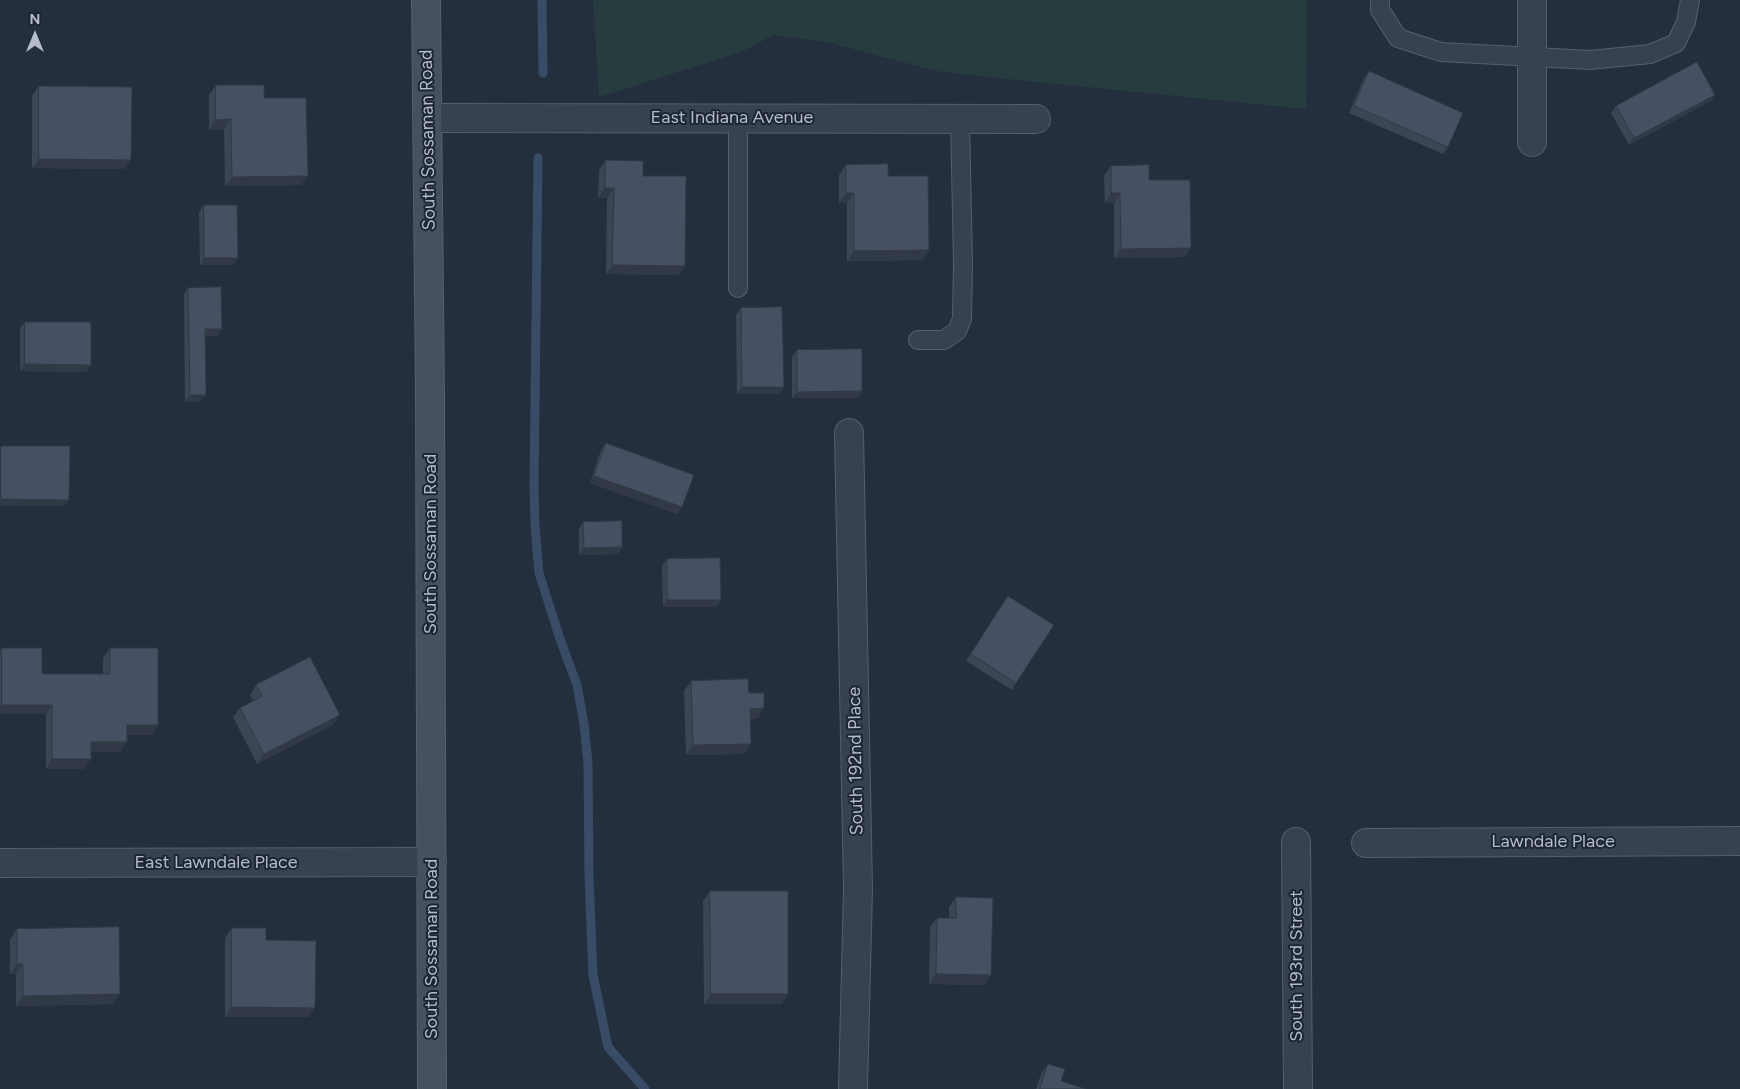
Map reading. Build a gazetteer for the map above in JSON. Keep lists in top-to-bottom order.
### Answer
{
  "streets": {
    "main road": ["South Sossaman Road"],
    "street": [
      "East Indiana Avenue",
      "South 192nd Place",
      "Lawndale Place",
      "East Lawndale Place",
      "South 193rd Street"
    ]
  },
  "crossings": [
    ["East Indiana Avenue", "South Sossaman Road"],
    ["South Sossaman Road", "East Lawndale Place"]
  ],
  "north": "top"
}
